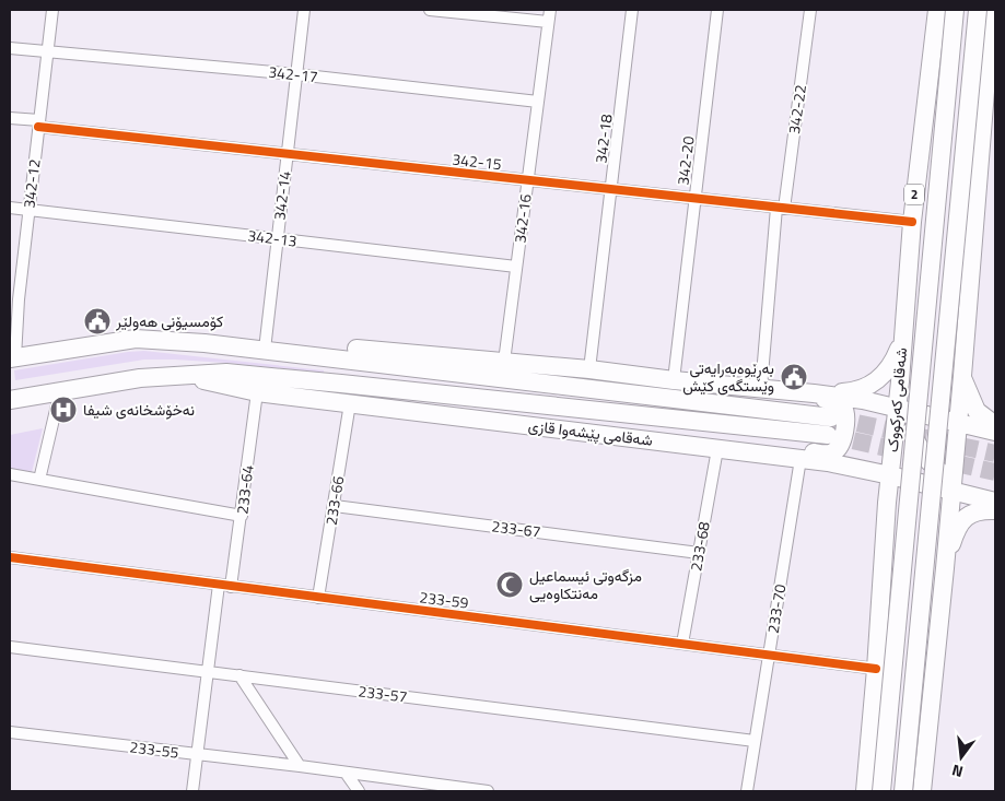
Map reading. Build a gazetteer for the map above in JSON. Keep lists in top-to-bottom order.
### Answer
{
  "streets": {
    "highway": ["2", "شەقامی کەرکووک", "شەقامی پێشەوا قازی"],
    "street": [
      "342-17",
      "342-22",
      "342-18",
      "342-20",
      "342-15",
      "342-12",
      "342-14",
      "342-16",
      "342-13",
      "233-64",
      "233-66",
      "233-67",
      "233-68",
      "233-59",
      "233-70",
      "233-57",
      "233-55"
    ]
  },
  "crossings": [
    ["342-17", "342-12"],
    ["342-17", "342-14"],
    ["342-17", "342-16"],
    ["342-22", "342-15"],
    ["342-22", "شەقامی پێشەوا قازی"],
    ["342-18", "342-15"],
    ["342-18", "شەقامی پێشەوا قازی"],
    ["342-20", "342-15"],
    ["342-20", "شەقامی پێشەوا قازی"],
    ["342-15", "342-12"],
    ["342-15", "342-14"],
    ["342-15", "342-16"],
    ["342-15", "شەقامی کەرکووک"],
    ["342-12", "342-13"],
    ["342-12", "شەقامی پێشەوا قازی"],
    ["2", "شەقامی کەرکووک"],
    ["2", "شەقامی پێشەوا قازی"],
    ["342-14", "342-13"],
    ["342-14", "شەقامی پێشەوا قازی"],
    ["342-16", "342-13"],
    ["342-16", "شەقامی پێشەوا قازی"],
    ["شەقامی کەرکووک", "شەقامی پێشەوا قازی"],
    ["شەقامی پێشەوا قازی", "233-64"],
    ["شەقامی پێشەوا قازی", "233-66"],
    ["شەقامی پێشەوا قازی", "233-68"],
    ["شەقامی پێشەوا قازی", "233-70"],
    ["233-64", "233-59"],
    ["233-66", "233-67"],
    ["233-66", "233-59"],
    ["233-67", "233-68"],
    ["233-68", "233-59"],
    ["233-59", "233-70"],
    ["233-70", "233-57"]
  ],
  "places": {
    "public building": ["کۆمسیۆنی هەولێر", "بەڕێوەبەرایەتی وێستگەی کێش"],
    "hospital": ["نەخۆشخانەی شیفا"],
    "mosque": ["مزگەوتی ئیسماعیل مەنتکاوەیی"]
  },
  "north": "bottom"
}
